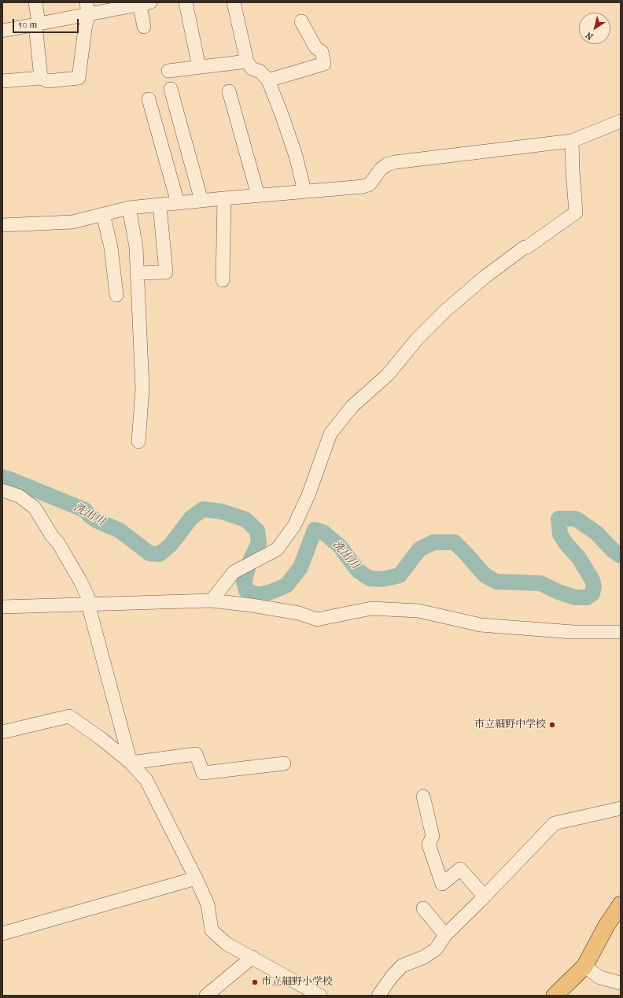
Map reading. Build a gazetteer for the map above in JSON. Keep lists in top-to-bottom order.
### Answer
{
  "water": ["洗出川"],
  "places": ["市立細野中学校", "市立細野小学校"],
  "scale_bar": "50 m",
  "north": "bottom left"
}
